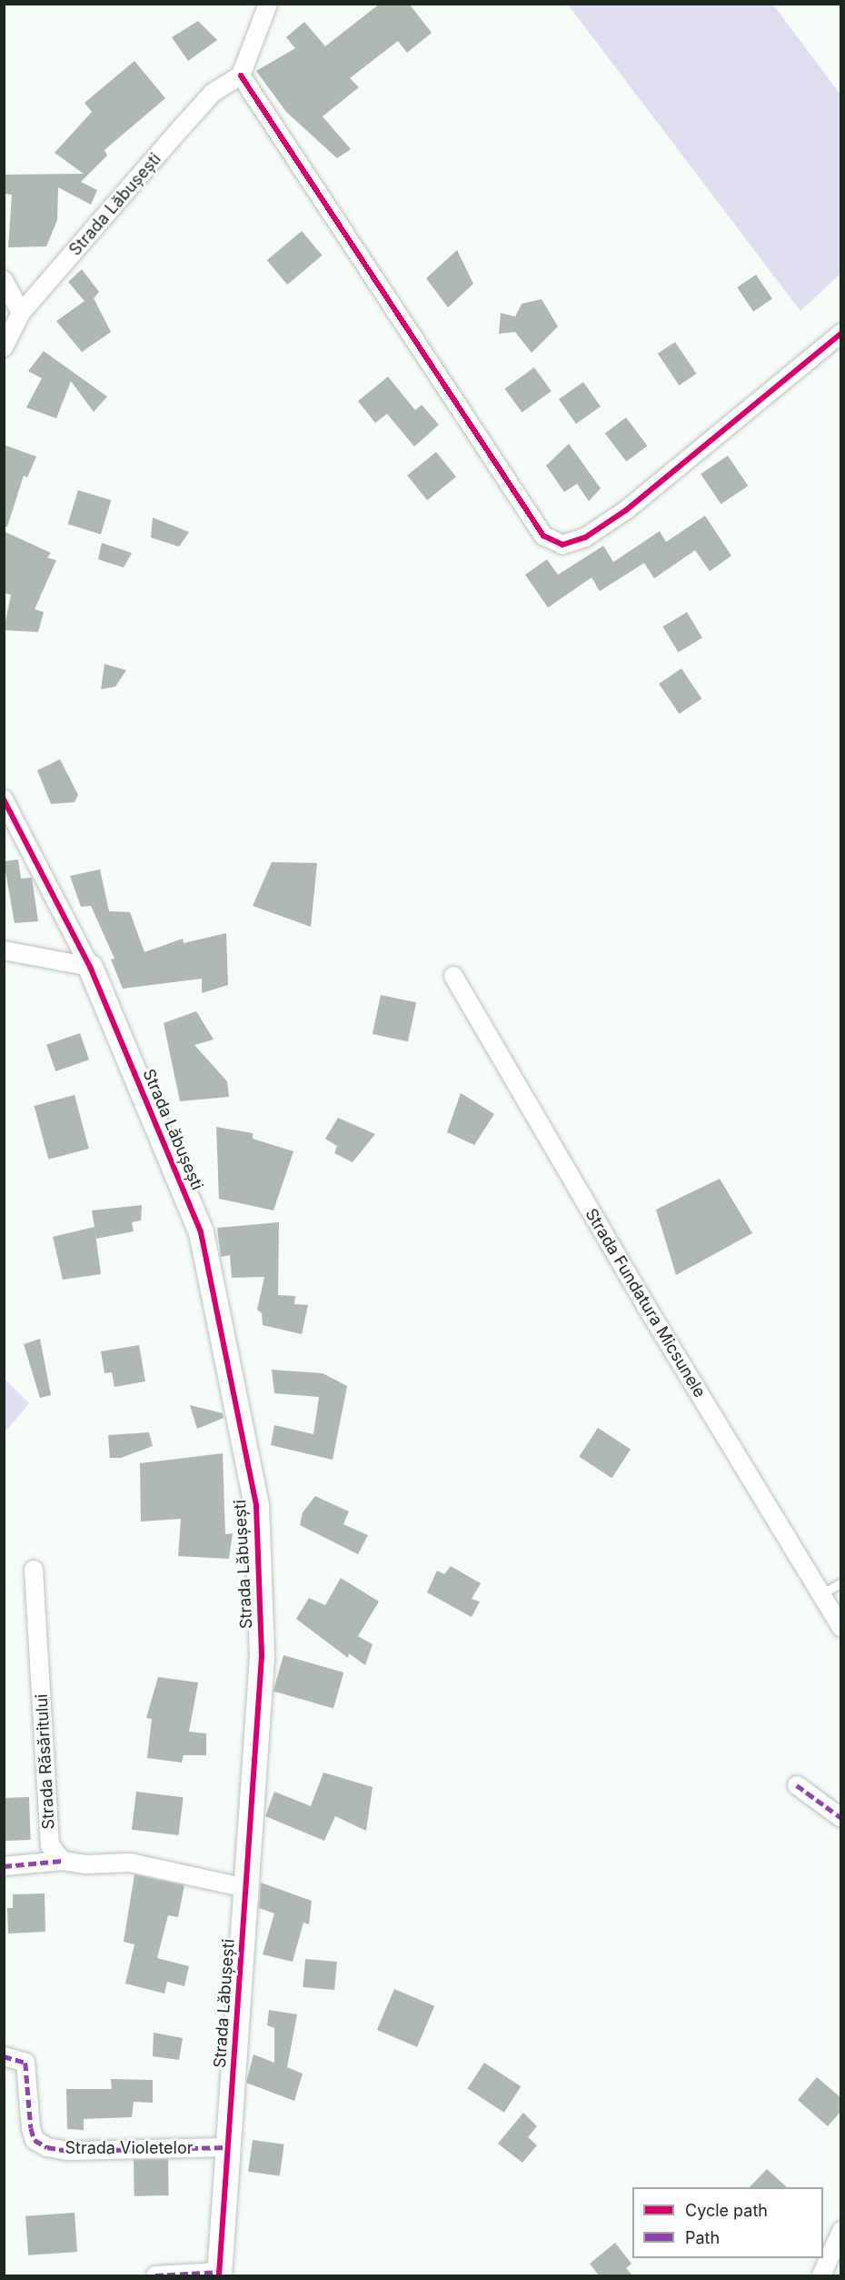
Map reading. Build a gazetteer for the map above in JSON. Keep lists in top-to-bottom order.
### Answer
{
  "streets": {
    "street": [
      "Strada Lăbușești",
      "Strada Fundatura Micsunele",
      "Strada Răsăritului",
      "Strada Violetelor"
    ]
  },
  "crossings": [
    ["Strada Lăbușești", "Strada Violetelor"]
  ],
  "legend": ["Cycle path", "Path"]
}
